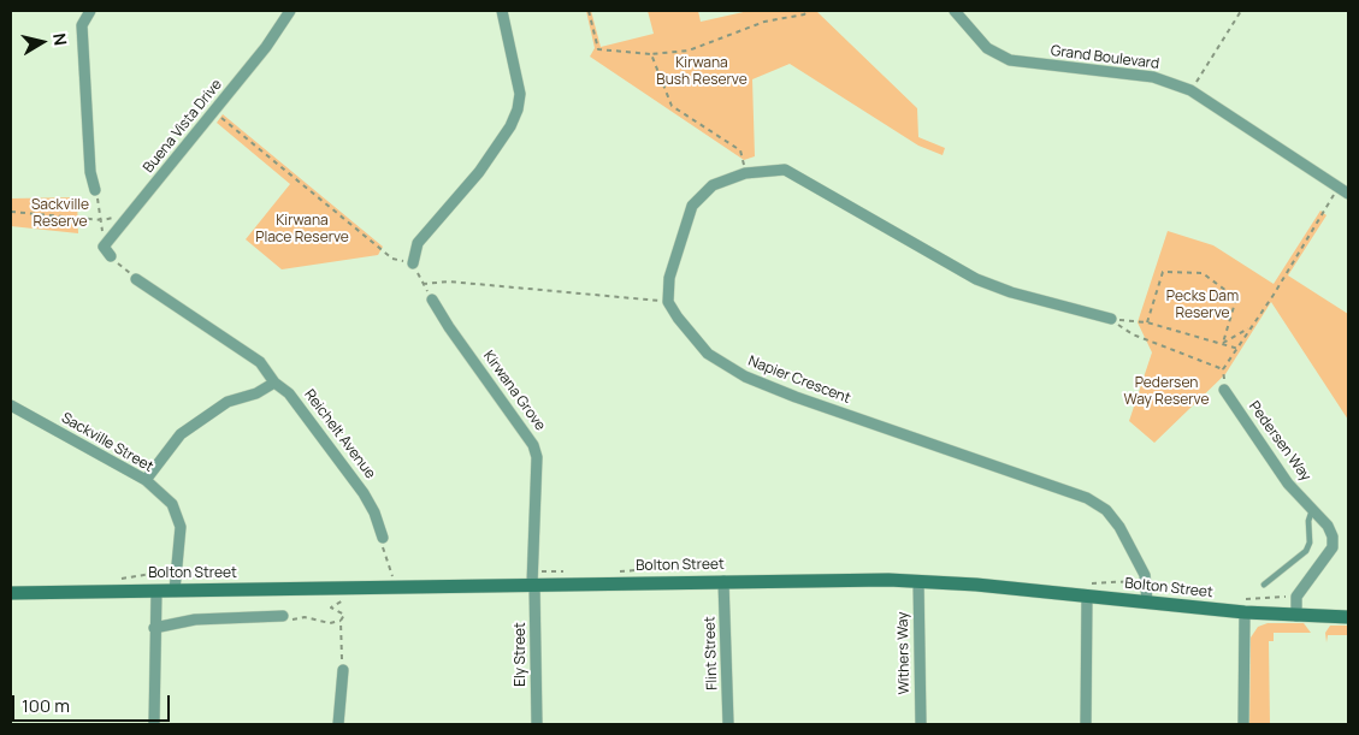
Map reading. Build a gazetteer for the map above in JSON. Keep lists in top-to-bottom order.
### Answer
{
  "streets": {
    "main road": ["Bolton Street"],
    "street": [
      "Grand Boulevard",
      "Buena Vista Drive",
      "Napier Crescent",
      "Kirwana Grove",
      "Reichelt Avenue",
      "Pedersen Way",
      "Sackville Street",
      "Flint Street",
      "Withers Way",
      "Ely Street"
    ]
  },
  "crossings": [
    ["Napier Crescent", "Bolton Street"],
    ["Kirwana Grove", "Bolton Street"],
    ["Kirwana Grove", "Ely Street"],
    ["Pedersen Way", "Bolton Street"],
    ["Sackville Street", "Bolton Street"],
    ["Bolton Street", "Flint Street"],
    ["Bolton Street", "Withers Way"],
    ["Bolton Street", "Ely Street"]
  ],
  "parks": [
    "Kirwana Bush Reserve",
    "Sackville Reserve",
    "Kirwana Place Reserve",
    "Pecks Dam Reserve",
    "Pedersen Way Reserve"
  ],
  "scale_bar": "100 m",
  "north": "right"
}
